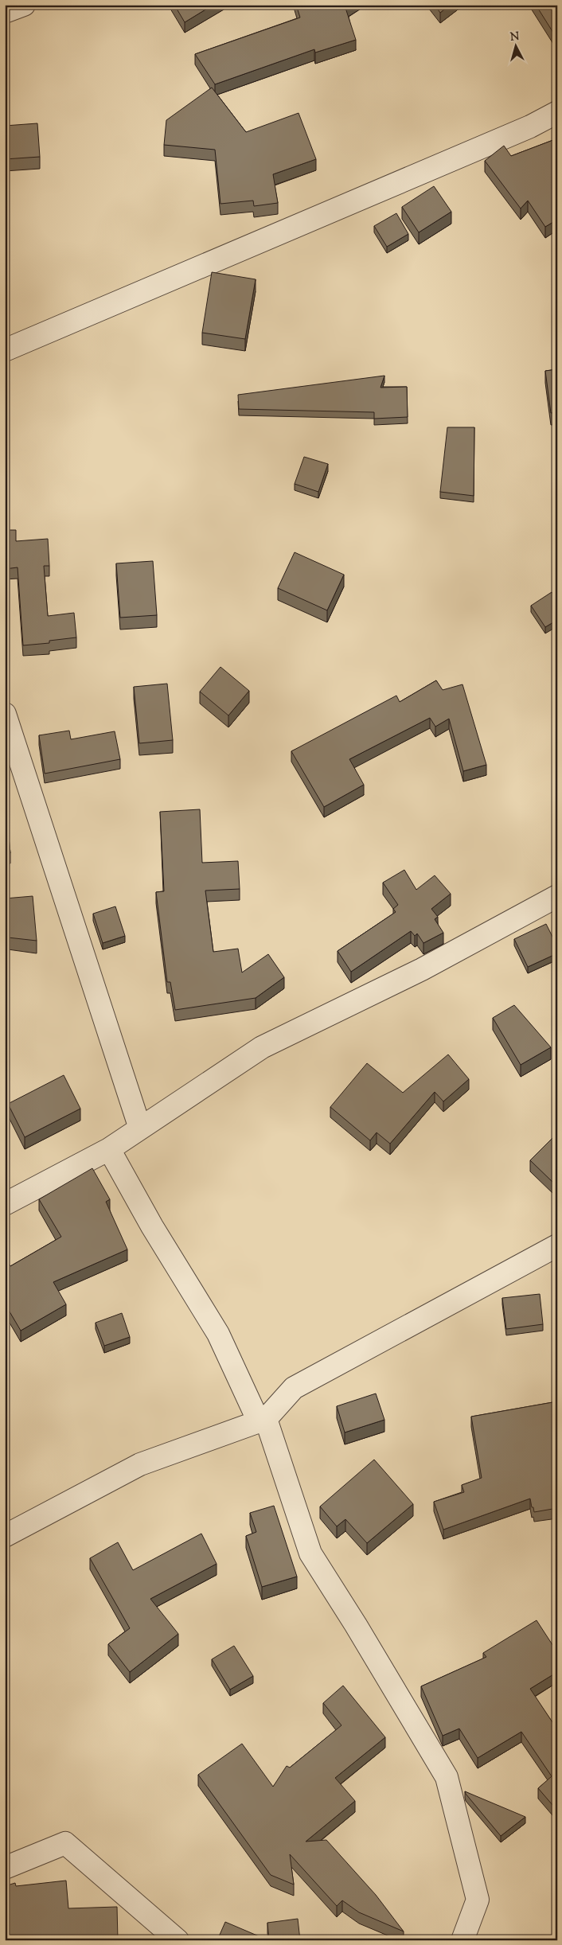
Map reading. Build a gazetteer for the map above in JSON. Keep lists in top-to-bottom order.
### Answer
{
  "north": "top"
}
